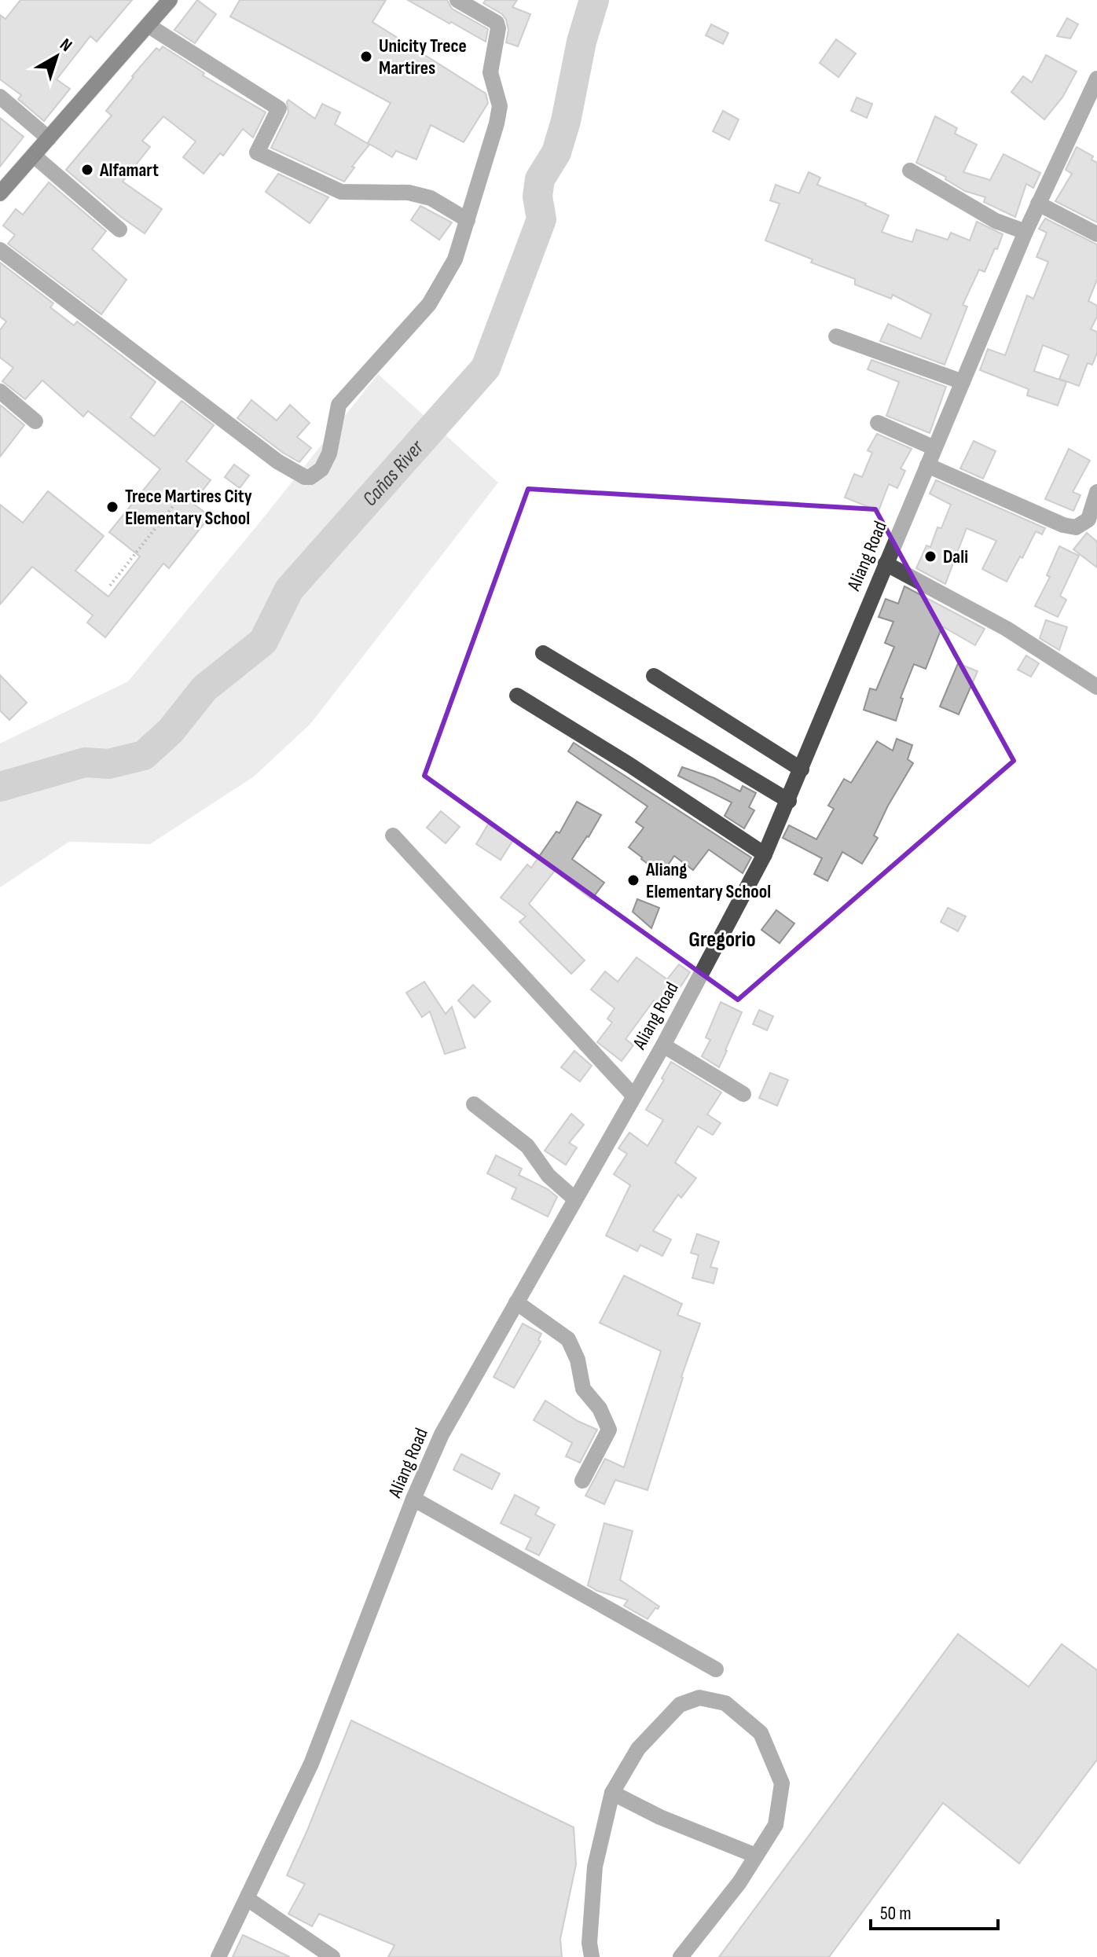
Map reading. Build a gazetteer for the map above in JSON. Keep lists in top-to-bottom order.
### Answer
{
  "streets": {
    "street": ["Aliang Road"]
  },
  "districts": ["Gregorio"],
  "water": ["Cañas River"],
  "places": [
    "Unicity Trece Martires",
    "Alfamart",
    "Trece Martires City Elementary School",
    "Dali",
    "Aliang Elementary School"
  ],
  "scale_bar": "50 m",
  "north": "top right"
}
